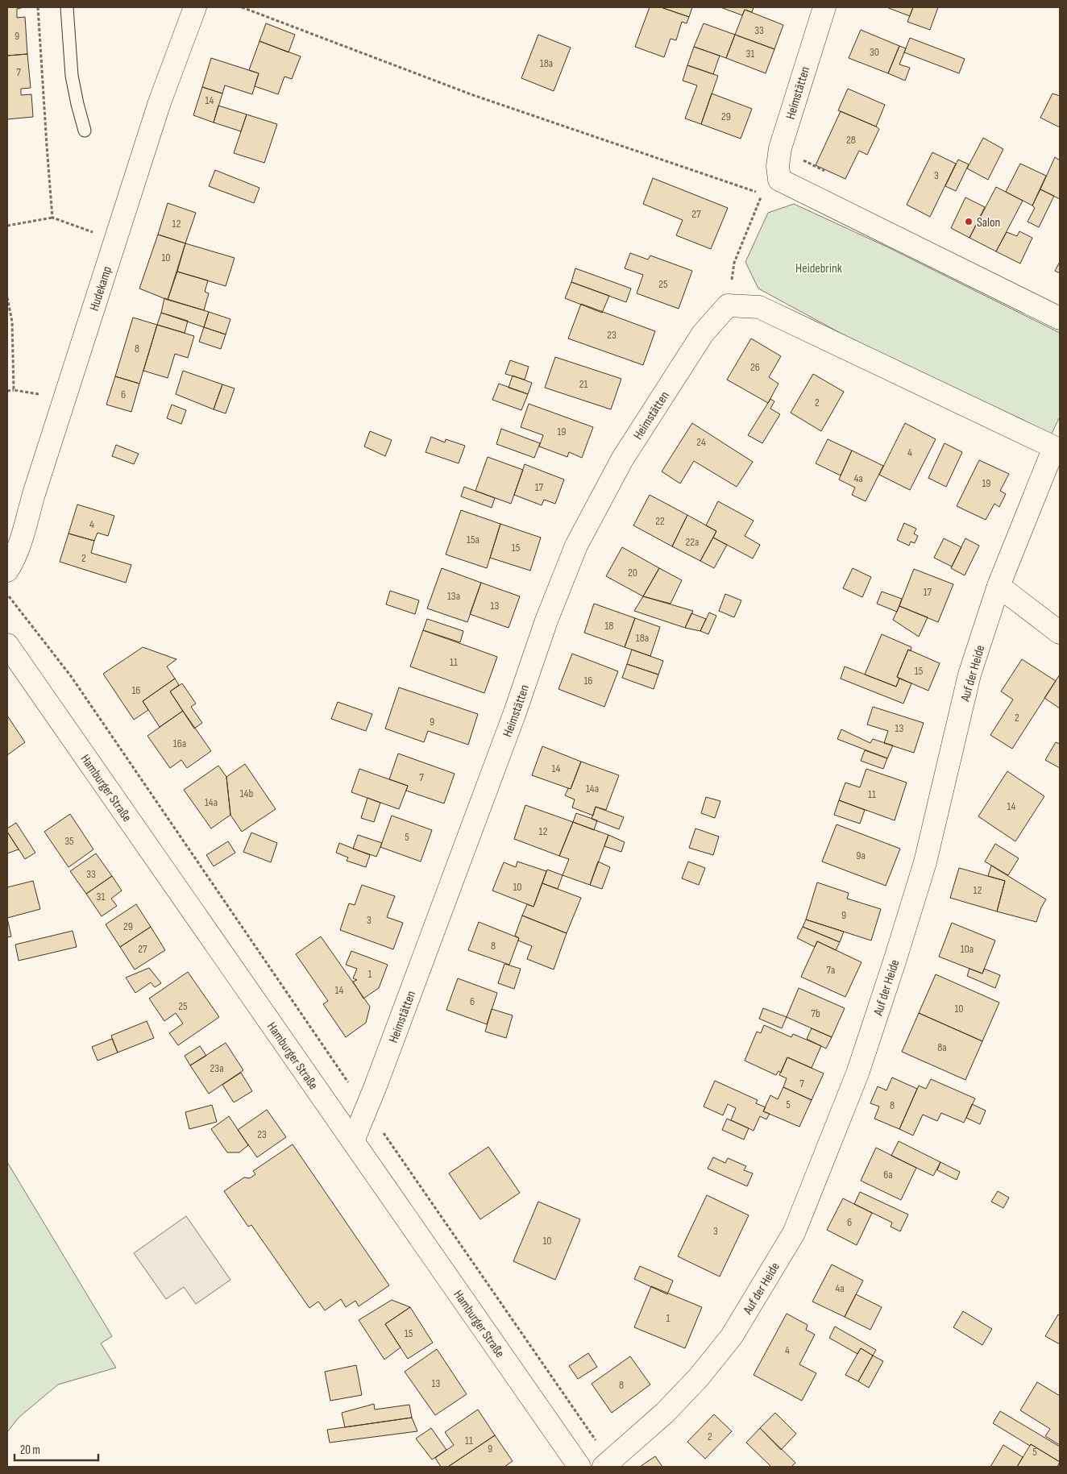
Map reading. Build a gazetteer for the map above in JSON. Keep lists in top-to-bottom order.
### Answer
{
  "streets": {
    "street": [
      "Heimstätten",
      "Hudekamp",
      "Auf der Heide",
      "Hamburger Straße"
    ]
  },
  "crossings": [
    ["Heimstätten", "Auf der Heide"],
    ["Heimstätten", "Hamburger Straße"]
  ],
  "parks": ["Heidebrink"],
  "places": ["Salon"],
  "house_numbers": [
    "33",
    "9",
    "30",
    "31",
    "18a",
    "7",
    "14",
    "29",
    "28",
    "3",
    "27",
    "12",
    "10",
    "25",
    "23",
    "8",
    "26",
    "21",
    "6",
    "2",
    "19",
    "24",
    "4",
    "4a",
    "19",
    "17",
    "22",
    "4",
    "15a",
    "22a",
    "15",
    "2",
    "20",
    "17",
    "13a",
    "13",
    "18",
    "18a",
    "11",
    "15",
    "16",
    "16",
    "2",
    "9",
    "13",
    "16a",
    "14",
    "7",
    "14a",
    "14b",
    "11",
    "14a",
    "14",
    "12",
    "5",
    "35",
    "9a",
    "33",
    "10",
    "12",
    "31",
    "9",
    "3",
    "29",
    "8",
    "27",
    "10a",
    "7a",
    "1",
    "14",
    "6",
    "25",
    "10",
    "7b",
    "8a",
    "23a",
    "7",
    "5",
    "8",
    "23",
    "6a",
    "6",
    "3",
    "10",
    "4a",
    "1",
    "15",
    "4",
    "13",
    "8",
    "2",
    "11",
    "9",
    "5"
  ],
  "scale_bar": "20 m"
}
